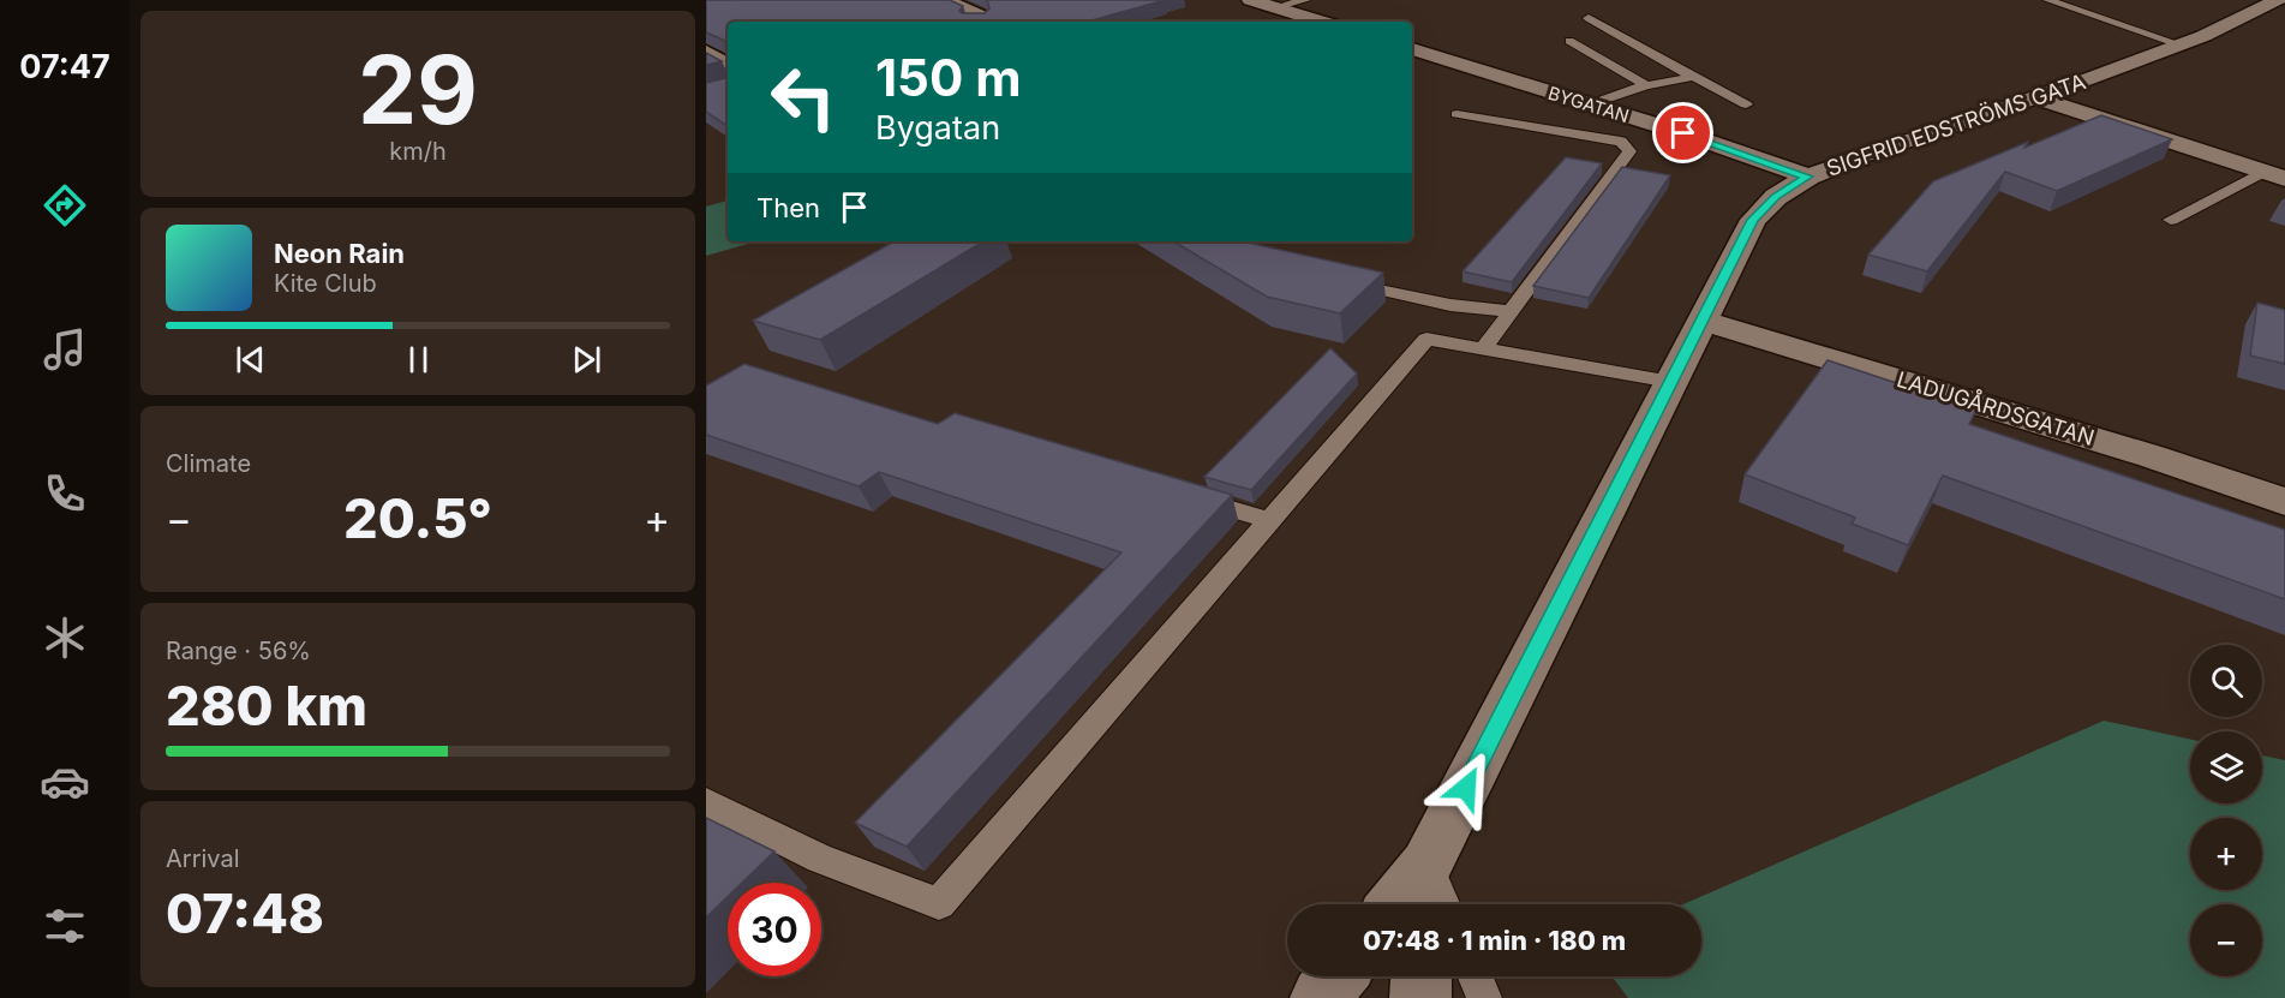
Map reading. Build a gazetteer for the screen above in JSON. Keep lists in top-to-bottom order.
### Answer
{
  "streets": {
    "street": ["BYGATAN", "SIGFRID EDSTRÖMS GATA", "LADUGÅRDSGATAN"]
  },
  "crossings": [
    ["BYGATAN", "SIGFRID EDSTRÖMS GATA"],
    ["SIGFRID EDSTRÖMS GATA", "LADUGÅRDSGATAN"]
  ],
  "page": {
    "tabs": "07:47",
    "tile": [
      ["29", "km/h"],
      "Climate",
      ["Range · 56%", "280 km"],
      ["Arrival", "07:48"]
    ],
    "turn": ["150 m", "Bygatan"],
    "then": "Then",
    "song": ["Neon Rain", "Kite Club"],
    "heat": ["−", "20.5°", "+"],
    "map_buttons": ["+", "−"],
    "limit": "30",
    "trip": "07:48 · 1 min · 180 m"
  }
}
